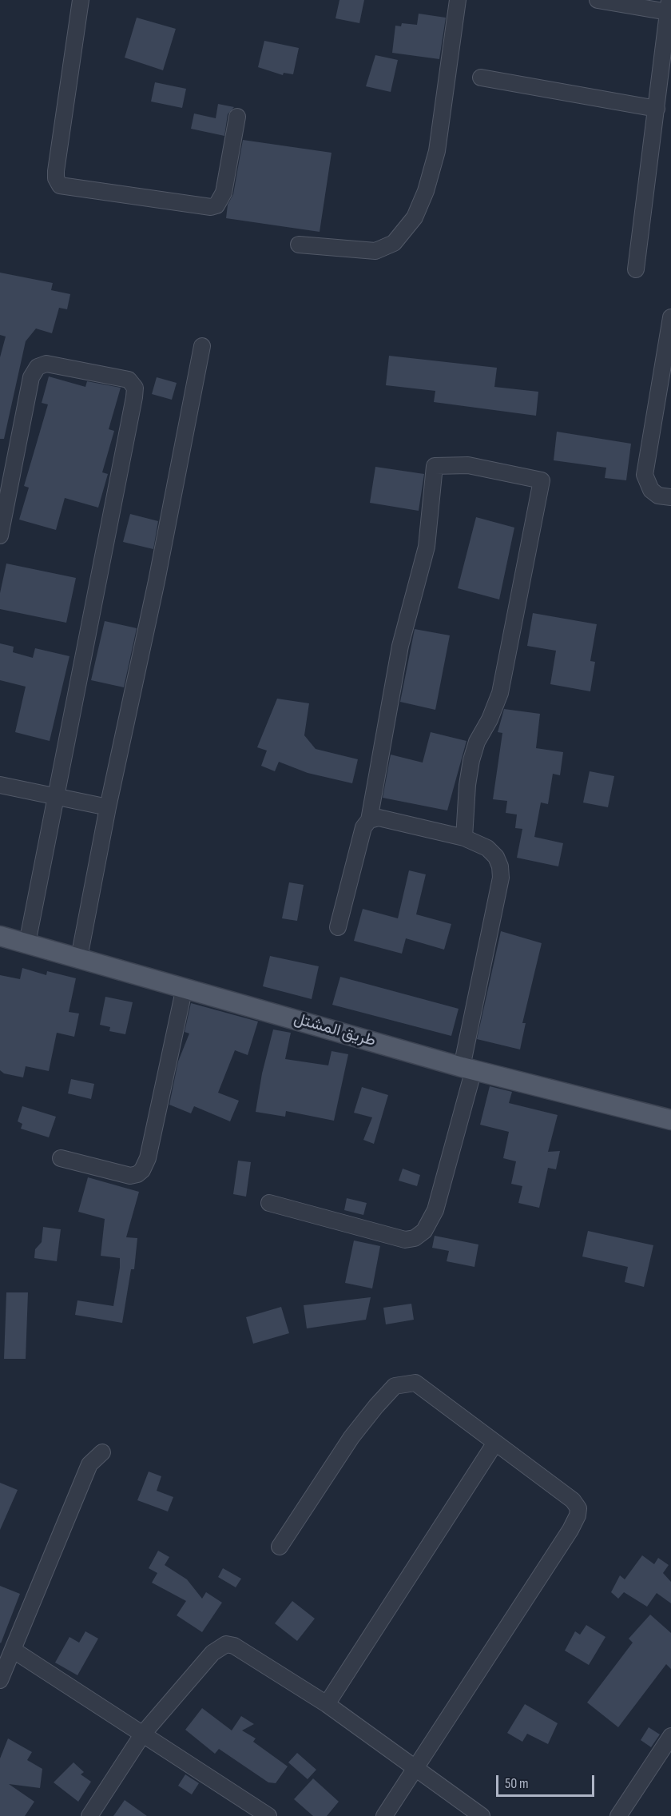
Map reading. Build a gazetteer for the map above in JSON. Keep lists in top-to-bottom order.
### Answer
{
  "streets": {
    "main road": ["طريق المشتل"]
  },
  "scale_bar": "50 m"
}
